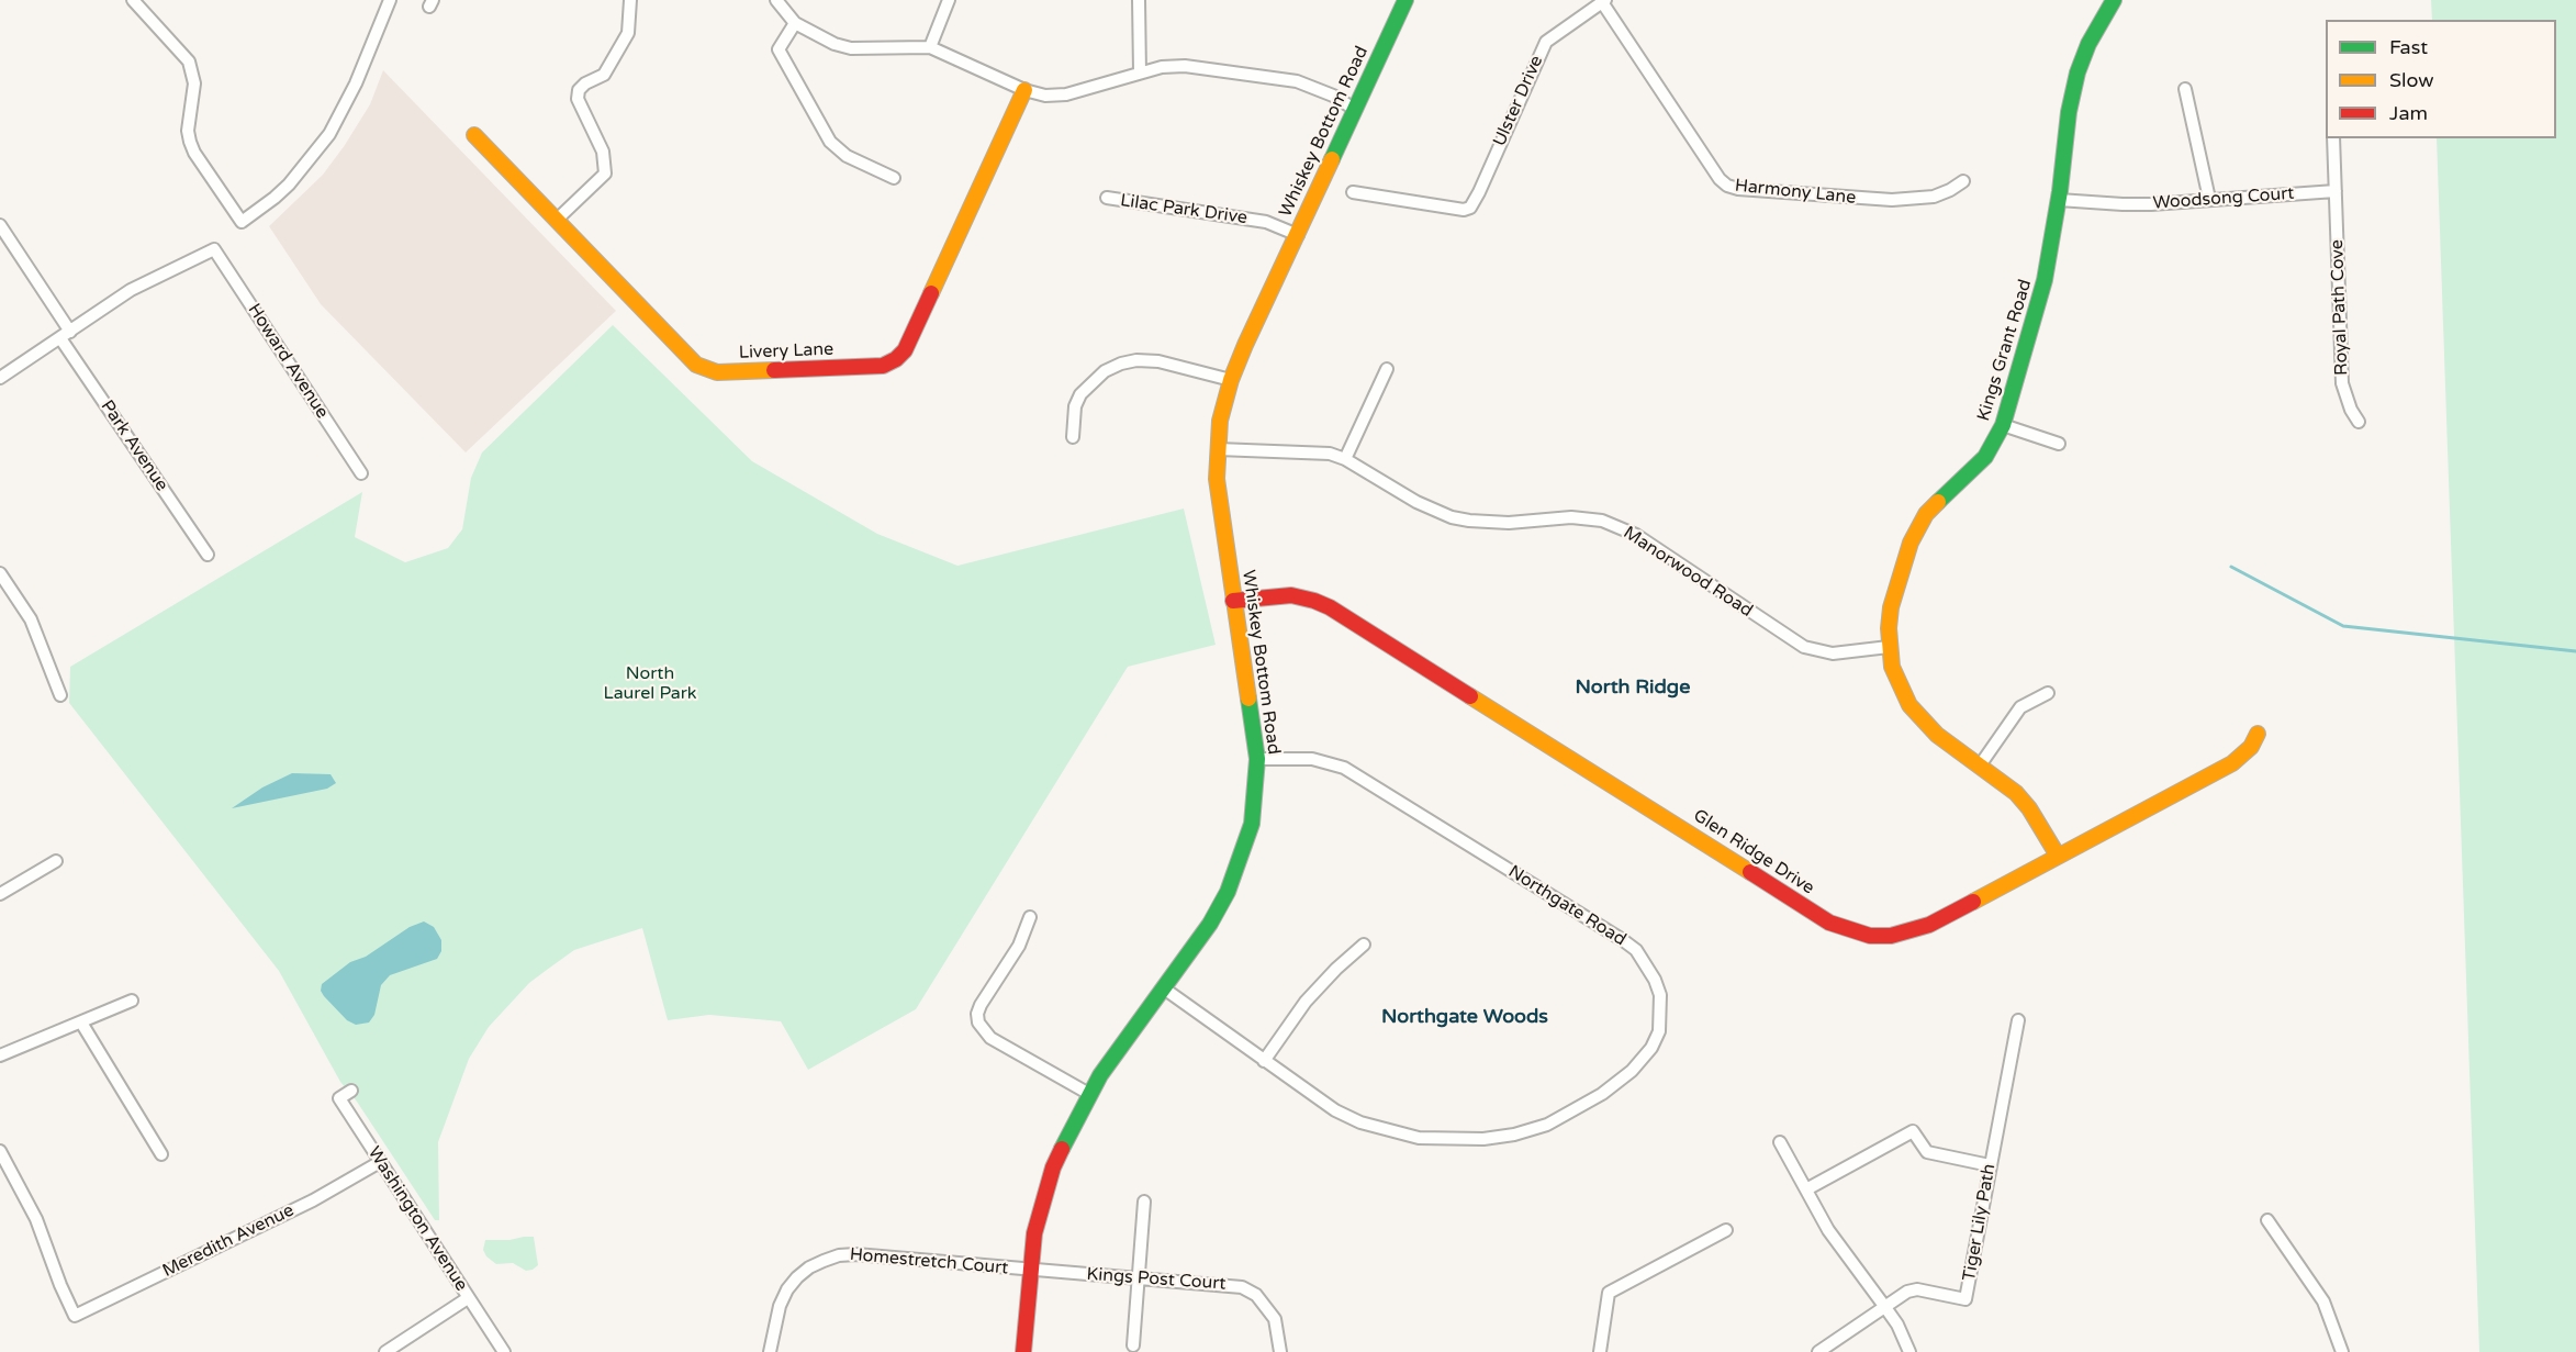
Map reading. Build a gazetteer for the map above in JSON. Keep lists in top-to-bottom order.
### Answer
{
  "streets": {
    "street": [
      "Ulster Drive",
      "Whiskey Bottom Road",
      "Harmony Lane",
      "Woodsong Court",
      "Lilac Park Drive",
      "Royal Path Cove",
      "Kings Grant Road",
      "Livery Lane",
      "Howard Avenue",
      "Park Avenue",
      "Manorwood Road",
      "Glen Ridge Drive",
      "Northgate Road",
      "Washington Avenue",
      "Tiger Lily Path",
      "Meredith Avenue",
      "Homestretch Court",
      "Kings Post Court"
    ]
  },
  "crossings": [
    ["Ulster Drive", "Harmony Lane"],
    ["Whiskey Bottom Road", "Lilac Park Drive"],
    ["Whiskey Bottom Road", "Manorwood Road"],
    ["Whiskey Bottom Road", "Glen Ridge Drive"],
    ["Whiskey Bottom Road", "Northgate Road"],
    ["Whiskey Bottom Road", "Homestretch Court"],
    ["Whiskey Bottom Road", "Kings Post Court"],
    ["Woodsong Court", "Royal Path Cove"],
    ["Woodsong Court", "Kings Grant Road"],
    ["Kings Grant Road", "Manorwood Road"],
    ["Kings Grant Road", "Glen Ridge Drive"],
    ["Howard Avenue", "Park Avenue"],
    ["Washington Avenue", "Meredith Avenue"],
    ["Homestretch Court", "Kings Post Court"]
  ],
  "districts": ["North Ridge", "Northgate Woods"],
  "parks": ["North Laurel Park"],
  "legend": ["Fast", "Slow", "Jam"]
}
